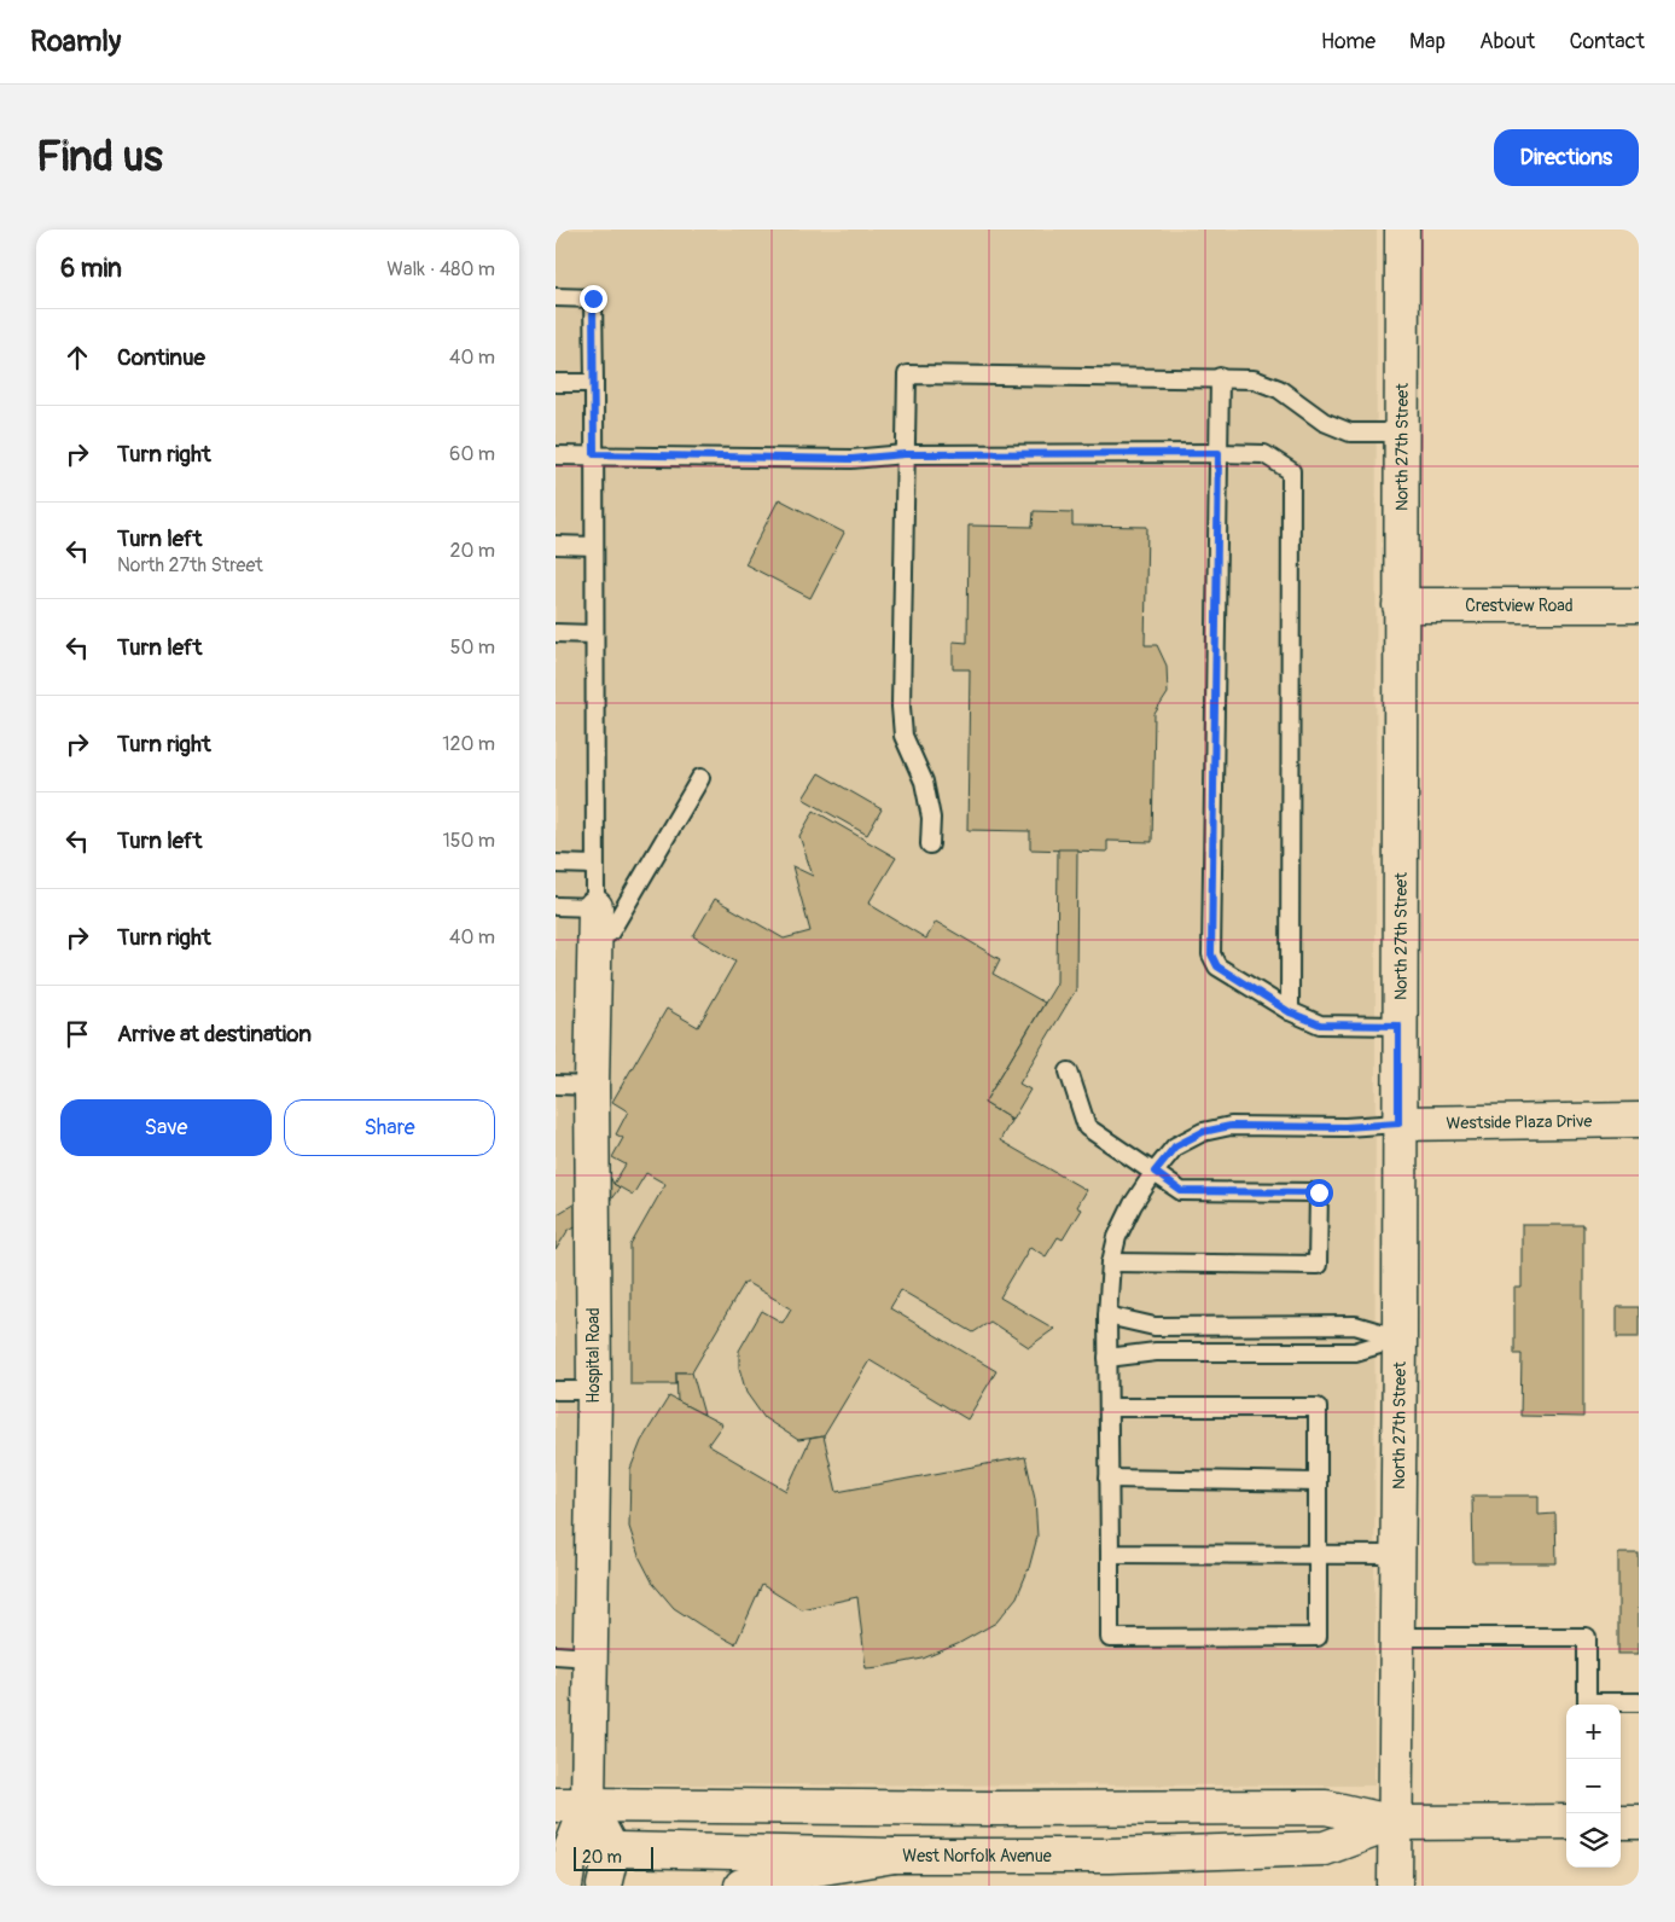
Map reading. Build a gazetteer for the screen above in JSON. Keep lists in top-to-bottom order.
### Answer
{
  "streets": {
    "main road": [
      "North 27th Street",
      "Crestview Road",
      "Westside Plaza Drive",
      "Hospital Road",
      "West Norfolk Avenue"
    ]
  },
  "crossings": [
    ["North 27th Street", "Crestview Road"],
    ["North 27th Street", "Westside Plaza Drive"],
    ["North 27th Street", "West Norfolk Avenue"],
    ["Hospital Road", "West Norfolk Avenue"]
  ],
  "scale_bar": "20 m",
  "page": {
    "header": "Roamly",
    "nav": [
      "Home",
      "Map",
      "About",
      "Contact"
    ],
    "buttons": [
      "Directions",
      ["Save", "Share"]
    ],
    "title": "Find us",
    "heading": ["6 min", "Walk · 480 m"],
    "list": [
      ["Continue", "40 m"],
      ["Turn right", "60 m"],
      ["Turn left", "North 27th Street", "20 m"],
      ["Turn left", "50 m"],
      ["Turn right", "120 m"],
      ["Turn left", "150 m"],
      ["Turn right", "40 m"],
      "Arrive at destination"
    ],
    "map_buttons": ["+", "−"],
    "scale": "20 m"
  }
}
